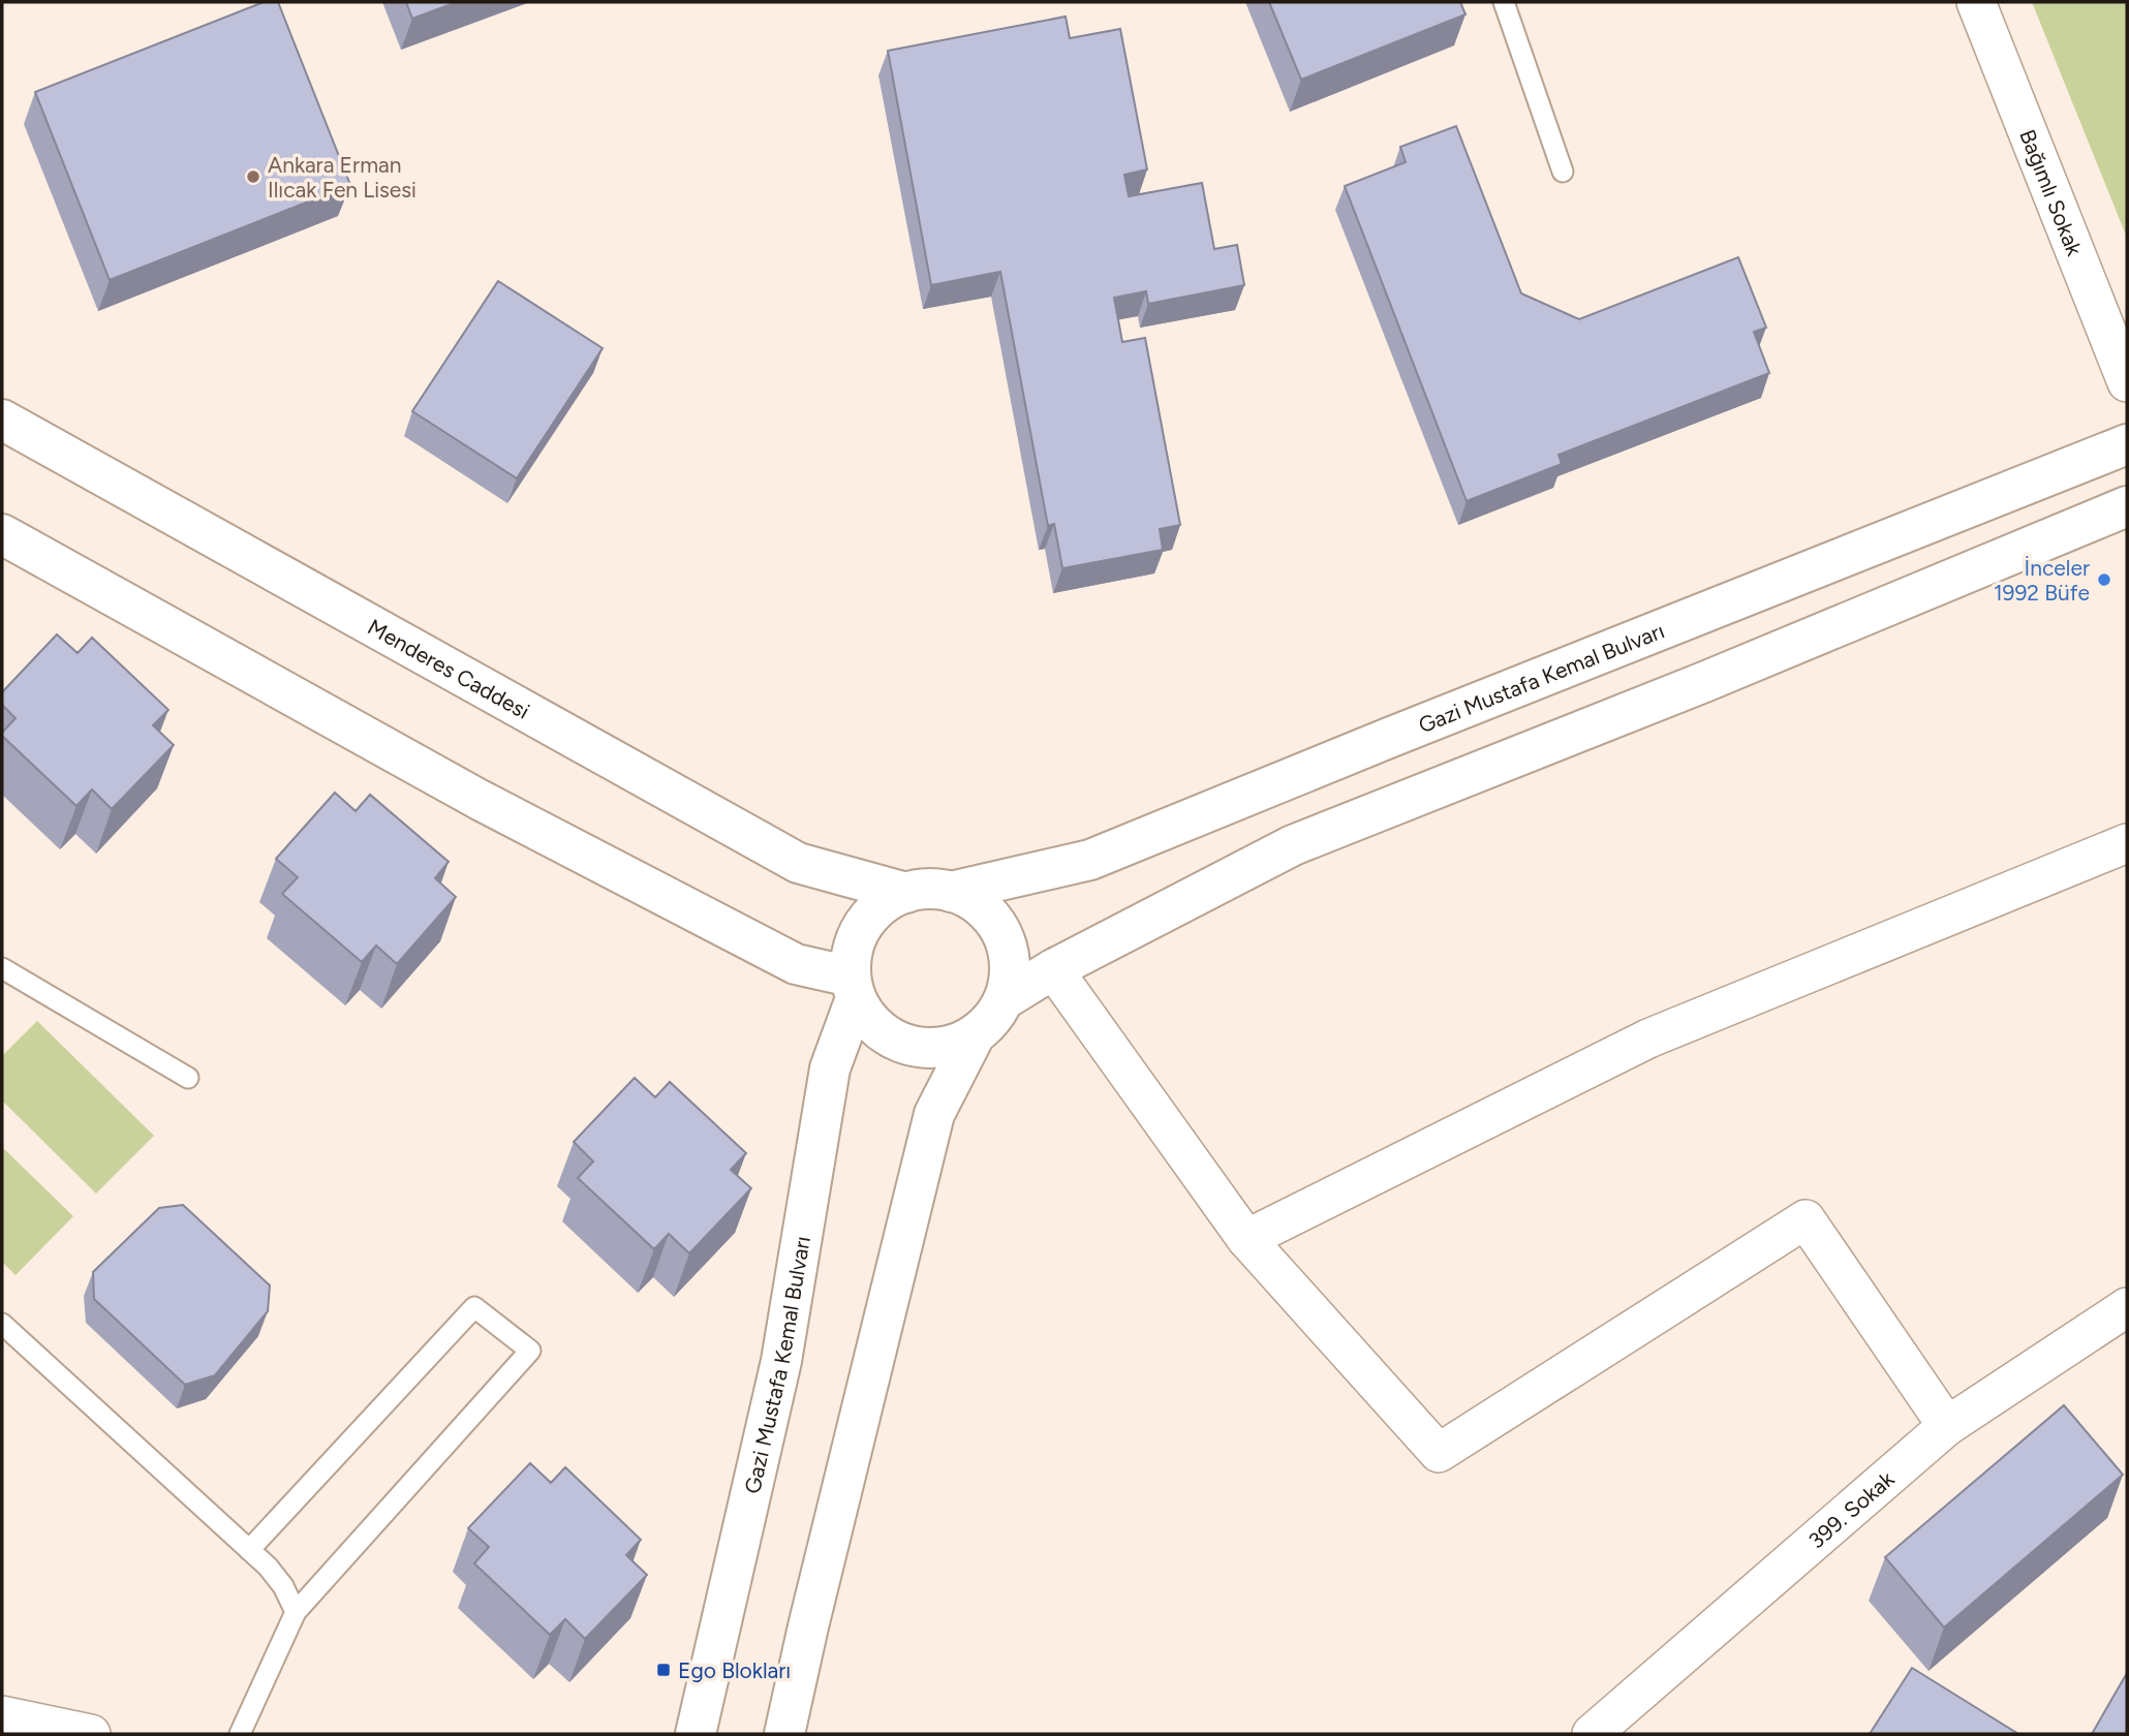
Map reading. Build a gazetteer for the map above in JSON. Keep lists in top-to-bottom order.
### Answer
{
  "streets": {
    "main road": ["Menderes Caddesi", "Gazi Mustafa Kemal Bulvarı"],
    "street": ["Bağımlı Sokak", "399. Sokak"]
  },
  "crossings": [
    ["Menderes Caddesi", "Gazi Mustafa Kemal Bulvarı"]
  ],
  "places": {
    "other": ["Ankara Erman Ilıcak Fen Lisesi", "İnceler 1992 Büfe"],
    "transit": ["Ego Blokları"]
  }
}
